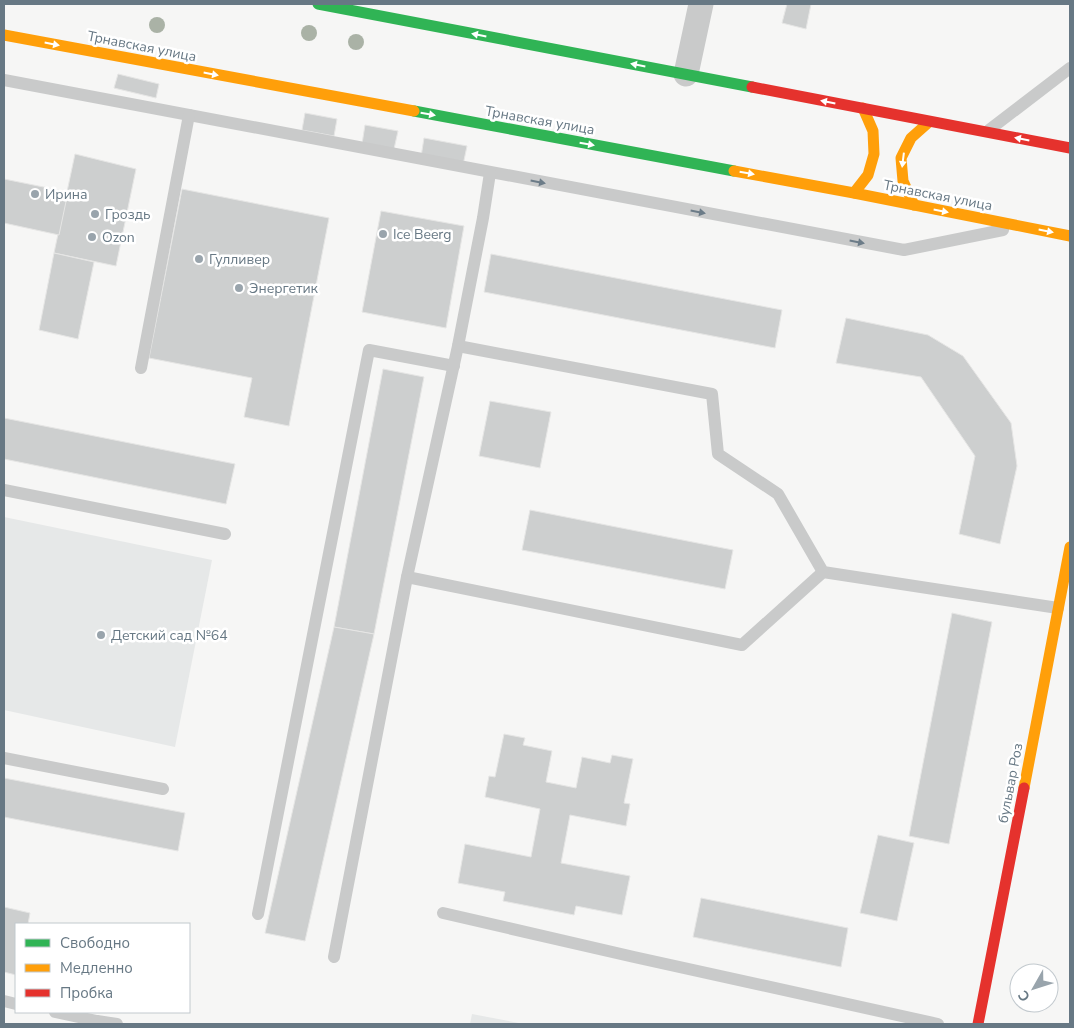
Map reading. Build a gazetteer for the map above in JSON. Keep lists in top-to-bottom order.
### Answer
{
  "streets": {
    "main road": ["Трнавская улица", "бульвар Роз"]
  },
  "places": [
    "Ирина",
    "Гроздь",
    "Ice Beerg",
    "Ozon",
    "Гулливер",
    "Энергетик",
    "Детский сад №64"
  ],
  "legend": ["Свободно", "Медленно", "Пробка"],
  "north": "bottom left"
}
